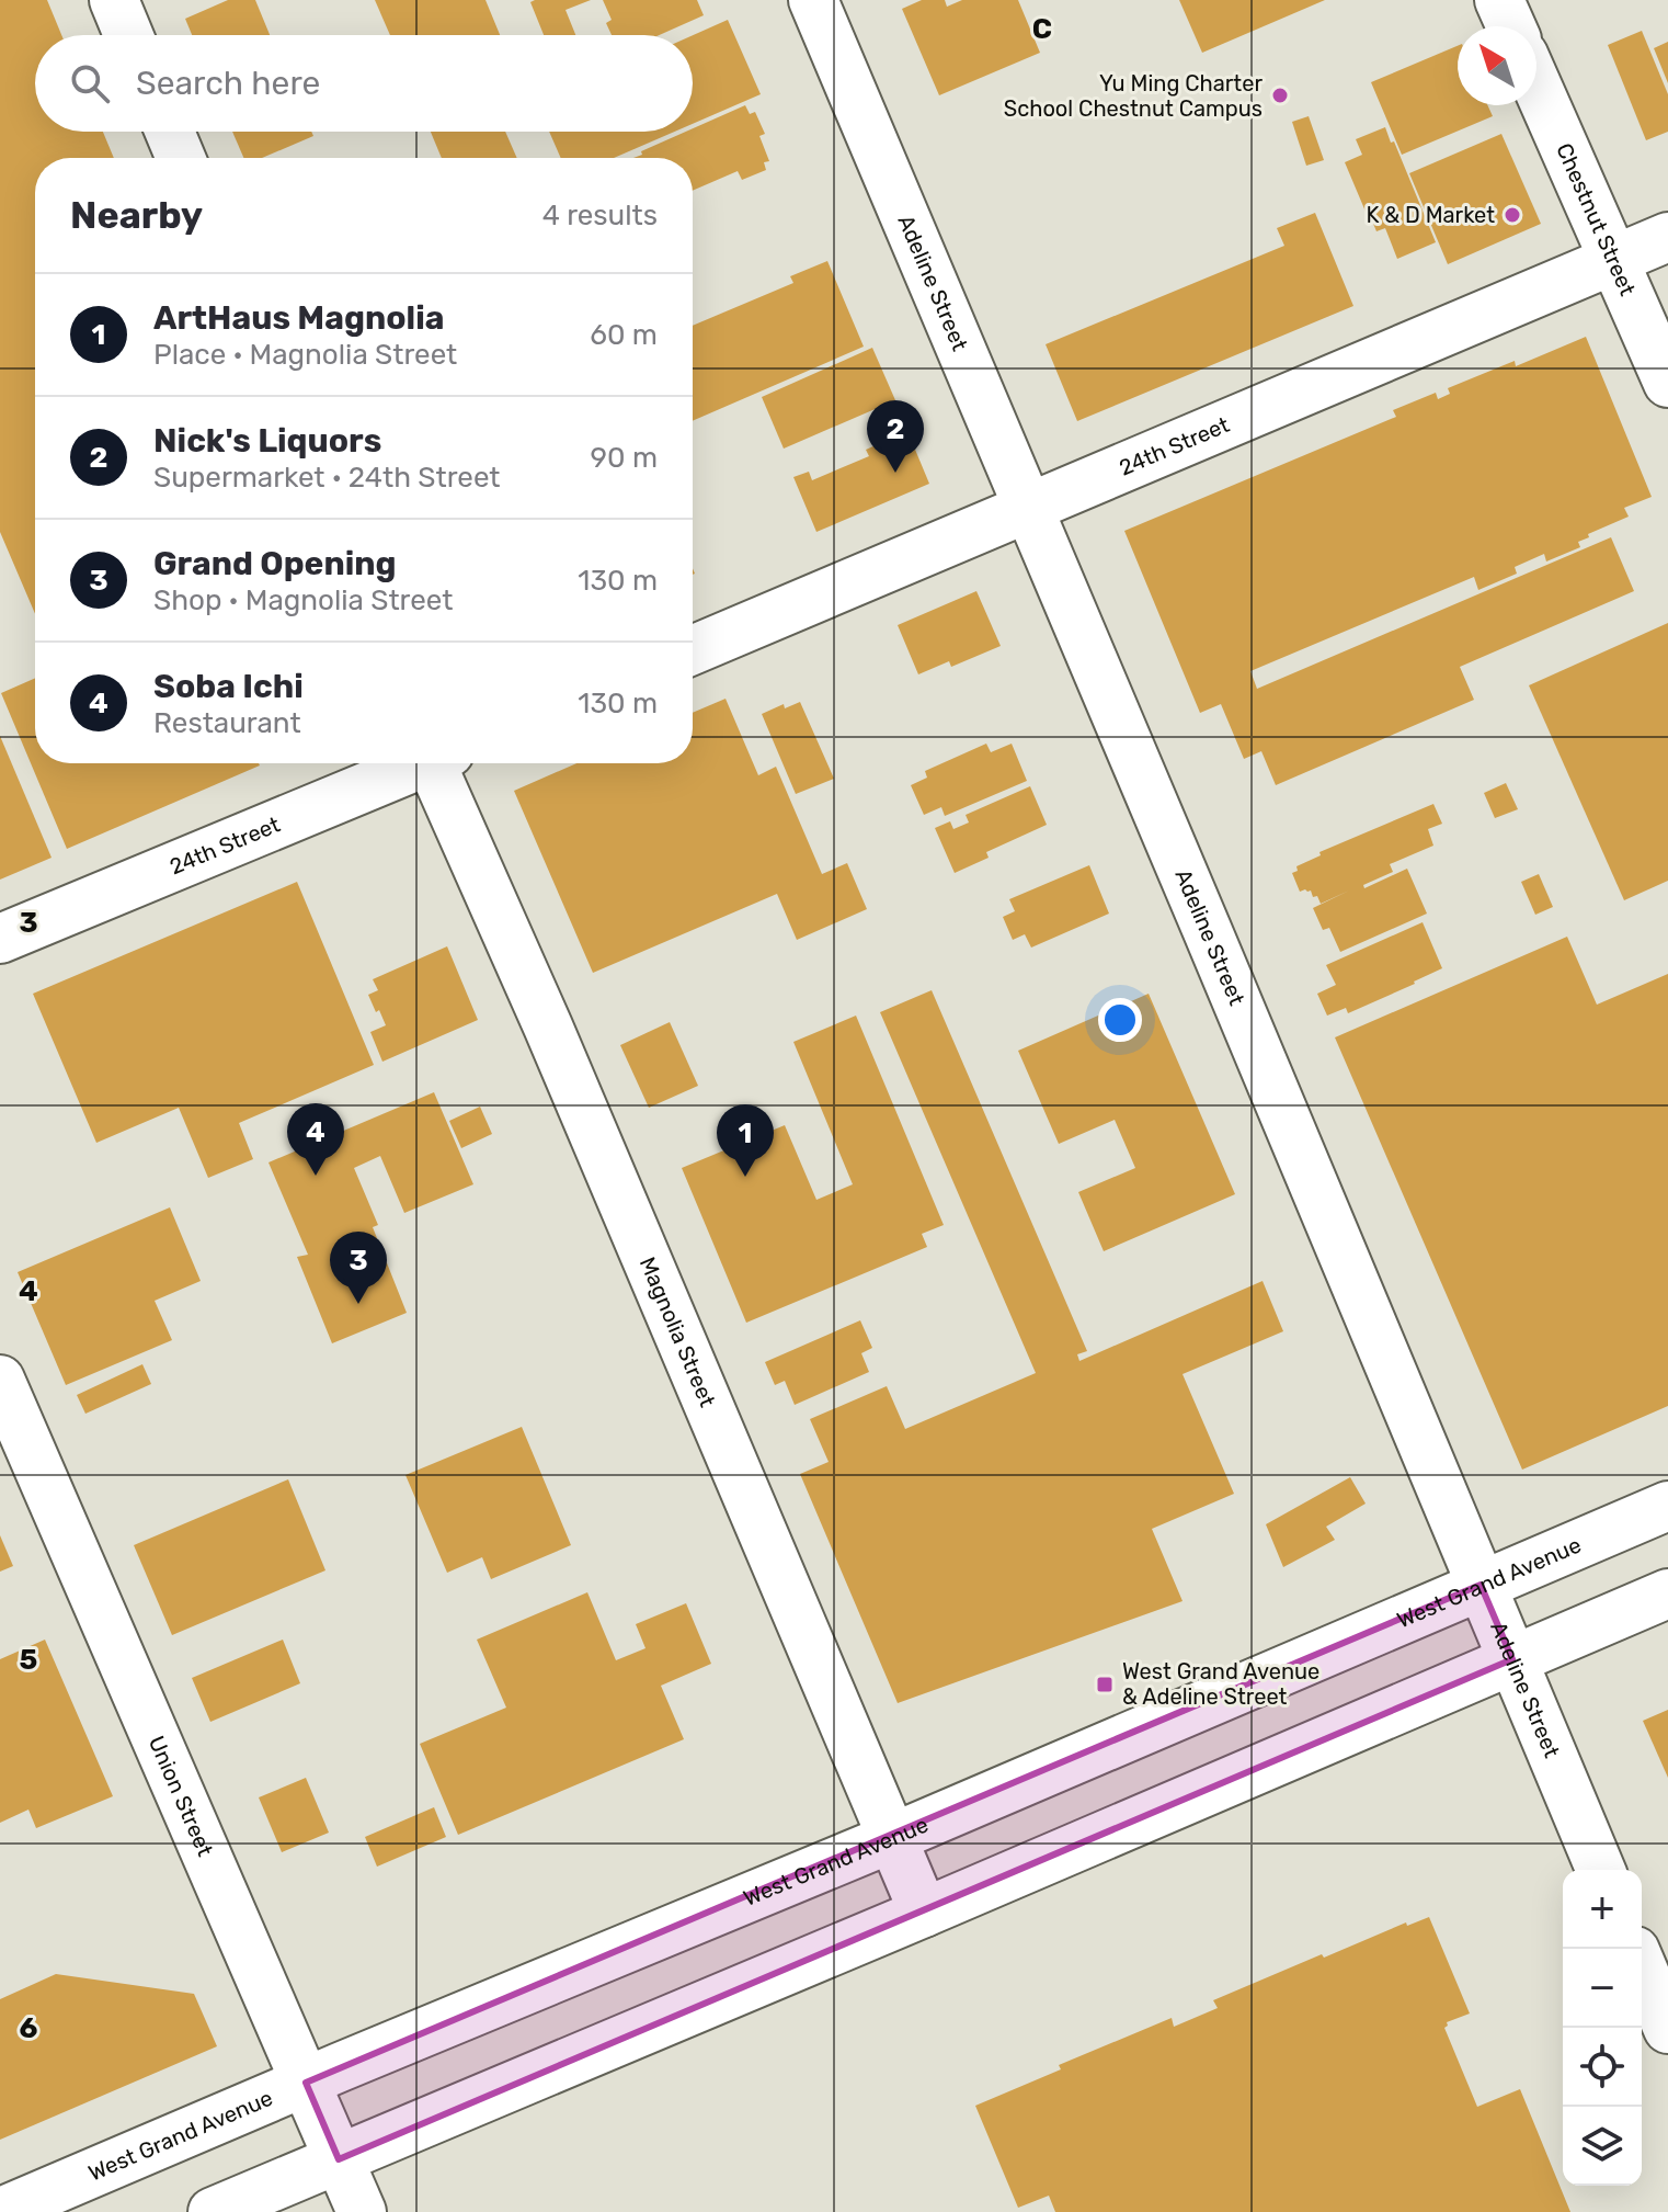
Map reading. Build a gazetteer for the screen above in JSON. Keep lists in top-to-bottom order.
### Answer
{
  "streets": {
    "main road": [
      "Chestnut Street",
      "Adeline Street",
      "24th Street",
      "Magnolia Street",
      "West Grand Avenue",
      "Union Street"
    ]
  },
  "crossings": [
    ["Chestnut Street", "24th Street"],
    ["Adeline Street", "24th Street"],
    ["Adeline Street", "West Grand Avenue"],
    ["Magnolia Street", "West Grand Avenue"],
    ["West Grand Avenue", "Union Street"]
  ],
  "places": {
    "other": ["Yu Ming Charter School Chestnut Campus", "K & D Market"],
    "transit": ["West Grand Avenue & Adeline Street"]
  },
  "north": "top left",
  "page": {
    "search": "Search here",
    "heading": ["Nearby", "4 results"],
    "list": [
      {
        "mark": "1",
        "name": "ArtHaus Magnolia",
        "note": "Place · Magnolia Street",
        "value": "60 m"
      },
      {
        "mark": "2",
        "name": "Nick's Liquors",
        "note": "Supermarket · 24th Street",
        "value": "90 m"
      },
      {
        "mark": "3",
        "name": "Grand Opening",
        "note": "Shop · Magnolia Street",
        "value": "130 m"
      },
      {
        "mark": "4",
        "name": "Soba Ichi",
        "note": "Restaurant",
        "value": "130 m"
      }
    ],
    "pins": [
      "2",
      "4",
      "1",
      "3"
    ],
    "map_buttons": ["+", "−"]
  },
  "grid": {
    "columns": ["C"],
    "rows": [
      "3",
      "4",
      "5",
      "6"
    ]
  }
}
